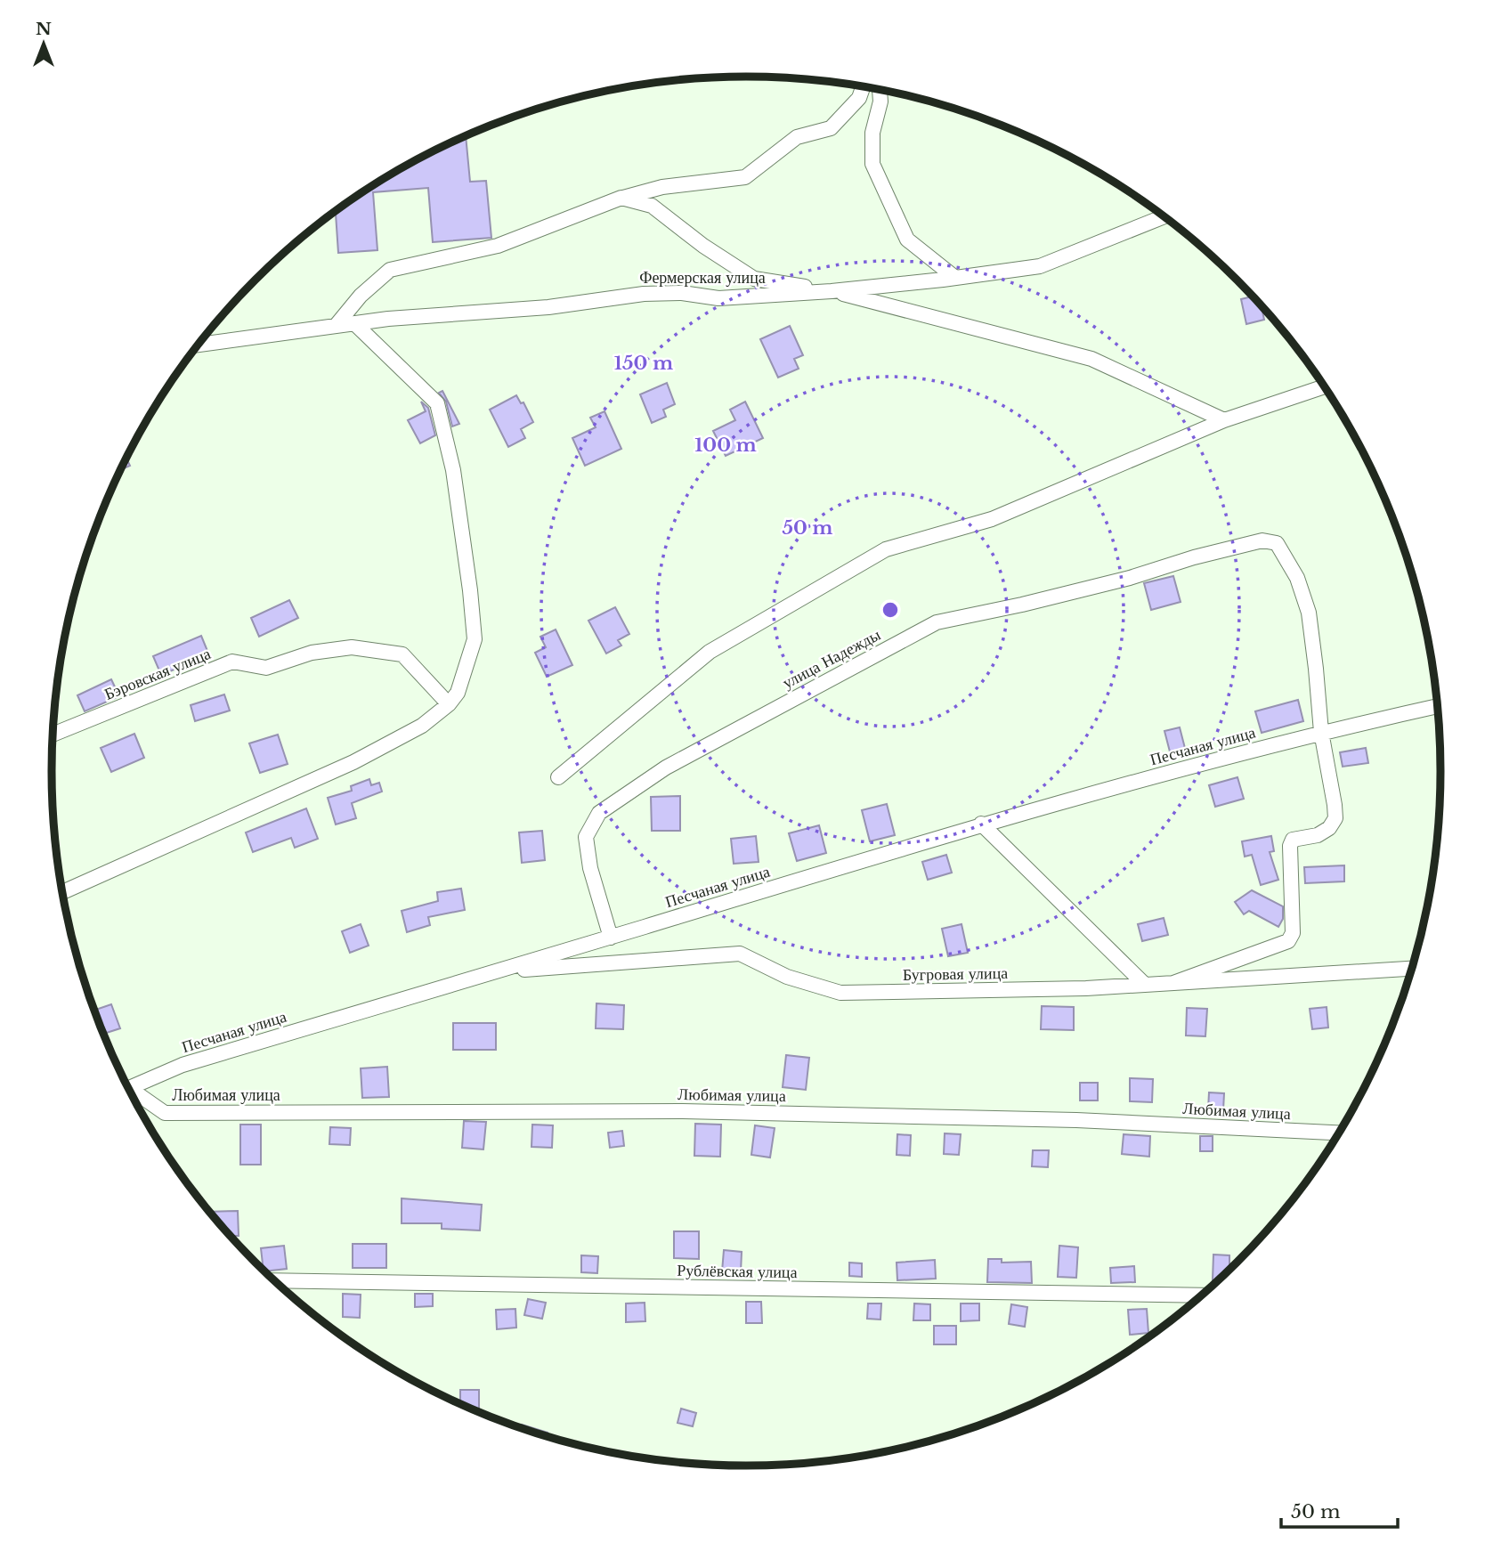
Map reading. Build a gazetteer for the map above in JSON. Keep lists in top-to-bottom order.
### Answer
{
  "streets": {
    "street": [
      "Фермерская улица",
      "улица Надежды",
      "Бэровская улица",
      "Песчаная улица",
      "Бугровая улица",
      "Любимая улица",
      "Рублёвская улица"
    ]
  },
  "crossings": [
    ["улица Надежды", "Песчаная улица"],
    ["Песчаная улица", "Бугровая улица"]
  ],
  "scale_bar": "50 m",
  "north": "top",
  "rings": ["150 m", "100 m", "50 m"]
}
